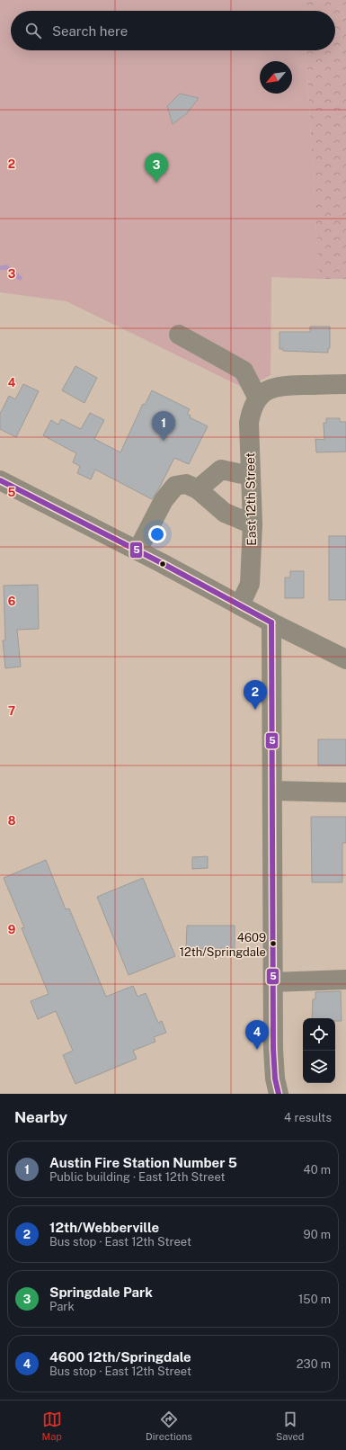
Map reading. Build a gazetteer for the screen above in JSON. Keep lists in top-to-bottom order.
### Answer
{
  "streets": {
    "street": ["East 12th Street"]
  },
  "places": ["4609 12th/Springdale"],
  "lines": ["transit line 5"],
  "north": "bottom left",
  "page": {
    "search": "Search here",
    "pins": [
      "3",
      "1",
      "2",
      "4"
    ],
    "heading": ["Nearby", "4 results"],
    "list": [
      {
        "mark": "1",
        "name": "Austin Fire Station Number 5",
        "note": "Public building · East 12th Street",
        "value": "40 m"
      },
      {
        "mark": "2",
        "name": "12th/Webberville",
        "note": "Bus stop · East 12th Street",
        "value": "90 m"
      },
      {
        "mark": "3",
        "name": "Springdale Park",
        "note": "Park",
        "value": "150 m"
      },
      {
        "mark": "4",
        "name": "4600 12th/Springdale",
        "note": "Bus stop · East 12th Street",
        "value": "230 m"
      }
    ],
    "nav": ["Map", "Directions", "Saved"]
  },
  "grid": {
    "rows": [
      "2",
      "3",
      "4",
      "5",
      "6",
      "7",
      "8",
      "9"
    ]
  }
}
